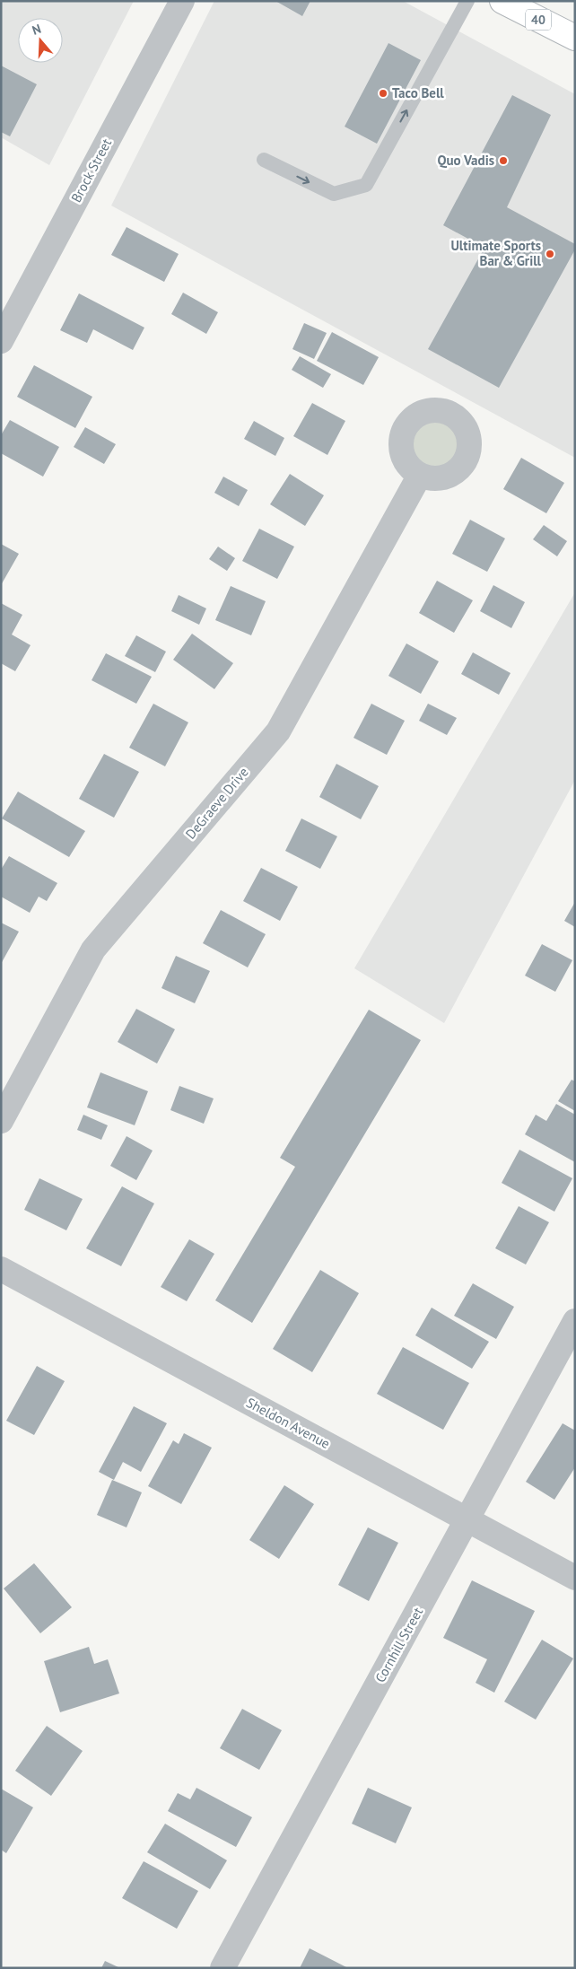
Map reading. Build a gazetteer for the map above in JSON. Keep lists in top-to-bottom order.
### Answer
{
  "streets": {
    "main road": ["40"],
    "street": [
      "Brock Street",
      "DeGraeve Drive",
      "Sheldon Avenue",
      "Cornhill Street"
    ]
  },
  "crossings": [
    ["Sheldon Avenue", "Cornhill Street"]
  ],
  "places": ["Taco Bell", "Quo Vadis", "Ultimate Sports Bar & Grill"],
  "north": "top"
}
